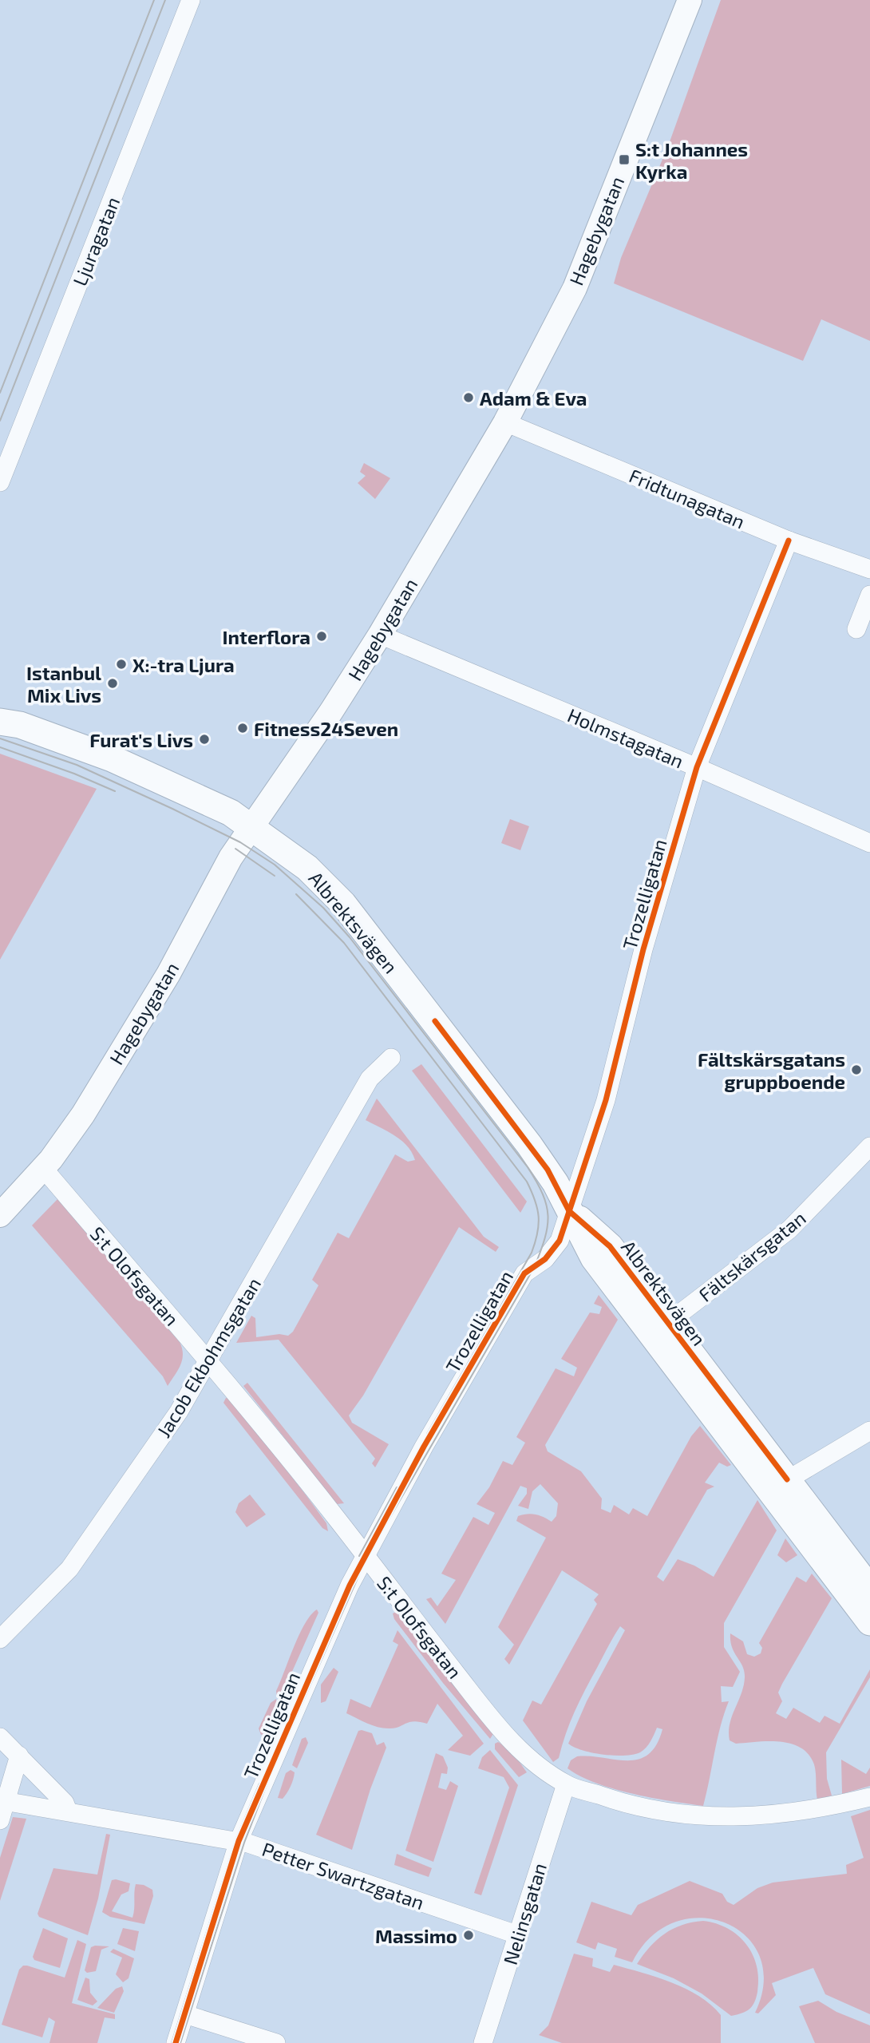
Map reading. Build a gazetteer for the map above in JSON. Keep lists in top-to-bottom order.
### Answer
{
  "streets": {
    "main road": ["Albrektsvägen"],
    "street": [
      "Hagebygatan",
      "Ljuragatan",
      "Fridtunagatan",
      "Holmstagatan",
      "Trozelligatan",
      "Fältskärsgatan",
      "S:t Olofsgatan",
      "Jacob Ekbohmsgatan",
      "Petter Swartzgatan",
      "Nelinsgatan"
    ]
  },
  "crossings": [
    ["Hagebygatan", "Fridtunagatan"],
    ["Hagebygatan", "Holmstagatan"],
    ["Hagebygatan", "Albrektsvägen"],
    ["Hagebygatan", "S:t Olofsgatan"],
    ["Fridtunagatan", "Trozelligatan"],
    ["Holmstagatan", "Trozelligatan"],
    ["Trozelligatan", "Albrektsvägen"],
    ["Trozelligatan", "S:t Olofsgatan"],
    ["Trozelligatan", "Petter Swartzgatan"],
    ["Albrektsvägen", "Fältskärsgatan"],
    ["S:t Olofsgatan", "Jacob Ekbohmsgatan"],
    ["S:t Olofsgatan", "Nelinsgatan"],
    ["Petter Swartzgatan", "Nelinsgatan"]
  ],
  "places": {
    "transit": ["S:t Johannes Kyrka"],
    "other": [
      "Adam & Eva",
      "Interflora",
      "X:-tra Ljura",
      "Istanbul Mix Livs",
      "Fitness24Seven",
      "Furat's Livs",
      "Fältskärsgatans gruppboende",
      "Massimo"
    ]
  }
}
